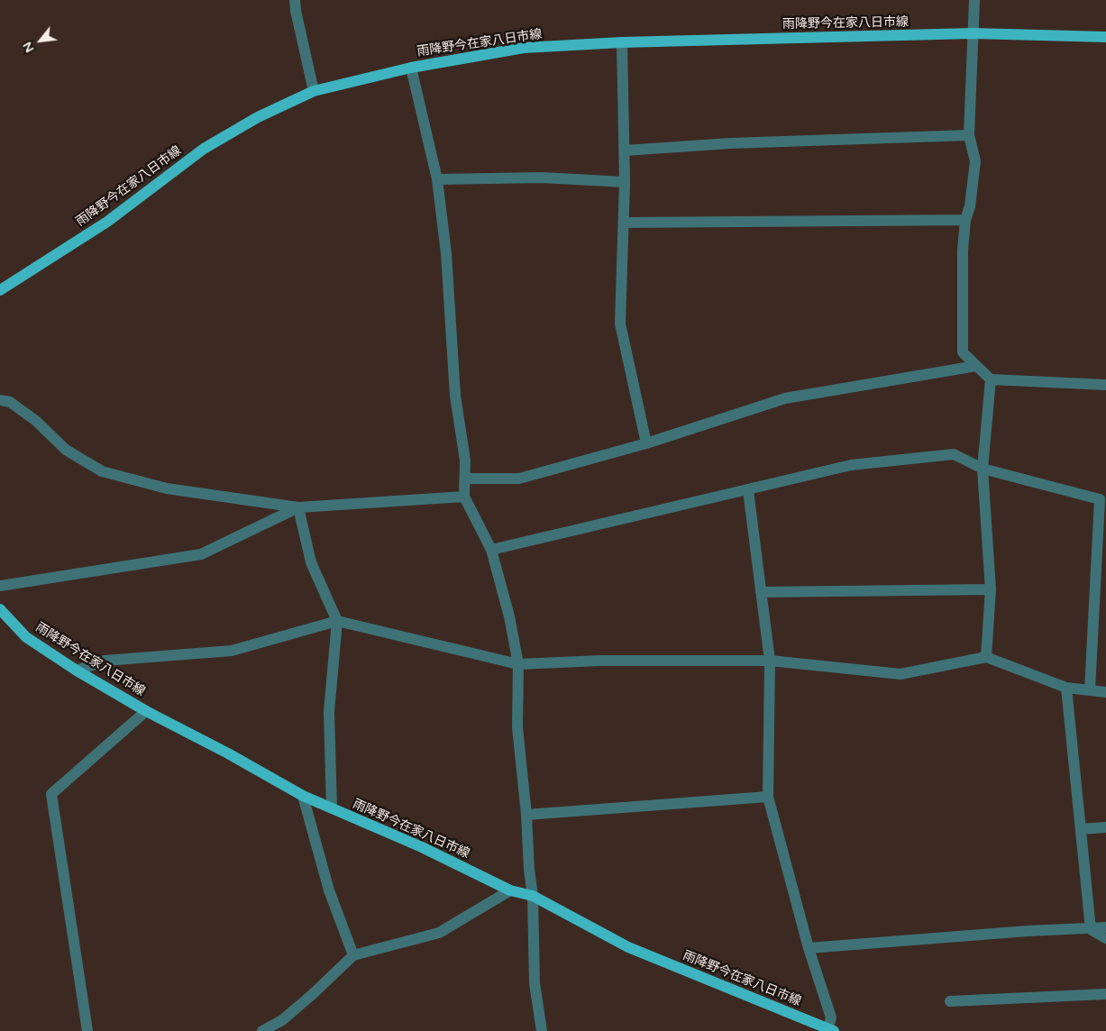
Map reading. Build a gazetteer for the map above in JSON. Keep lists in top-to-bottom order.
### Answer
{
  "streets": {
    "main road": ["雨降野今在家八日市線"]
  },
  "north": "bottom left"
}
